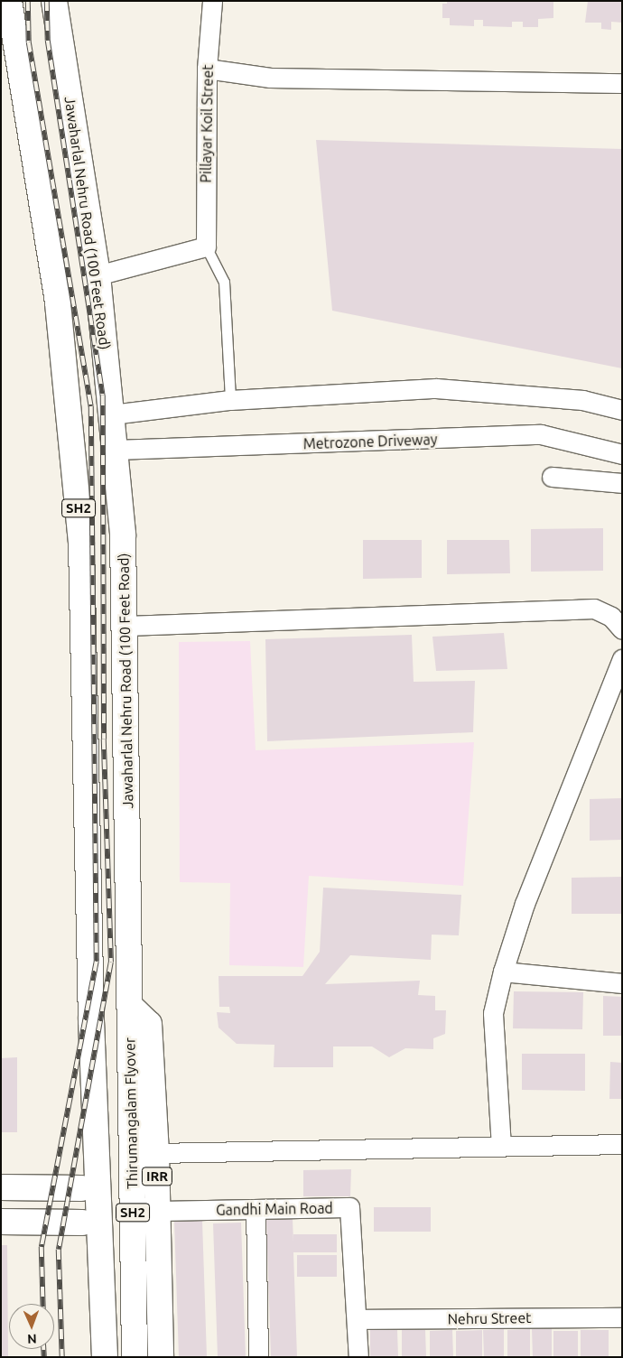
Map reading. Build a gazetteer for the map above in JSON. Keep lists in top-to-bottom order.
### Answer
{
  "streets": {
    "main road": [
      "Jawaharlal Nehru Road (100 Feet Road)",
      "SH2",
      "Thirumangalam Flyover",
      "IRR"
    ],
    "street": [
      "Pillayar Koil Street",
      "Metrozone Driveway",
      "Gandhi Main Road",
      "Nehru Street"
    ]
  },
  "crossings": [
    ["Jawaharlal Nehru Road (100 Feet Road)", "Metrozone Driveway"],
    ["Jawaharlal Nehru Road (100 Feet Road)", "Thirumangalam Flyover"],
    ["Jawaharlal Nehru Road (100 Feet Road)", "IRR"],
    ["Thirumangalam Flyover", "IRR"],
    ["IRR", "Gandhi Main Road"],
    ["Gandhi Main Road", "Nehru Street"]
  ],
  "north": "bottom"
}
